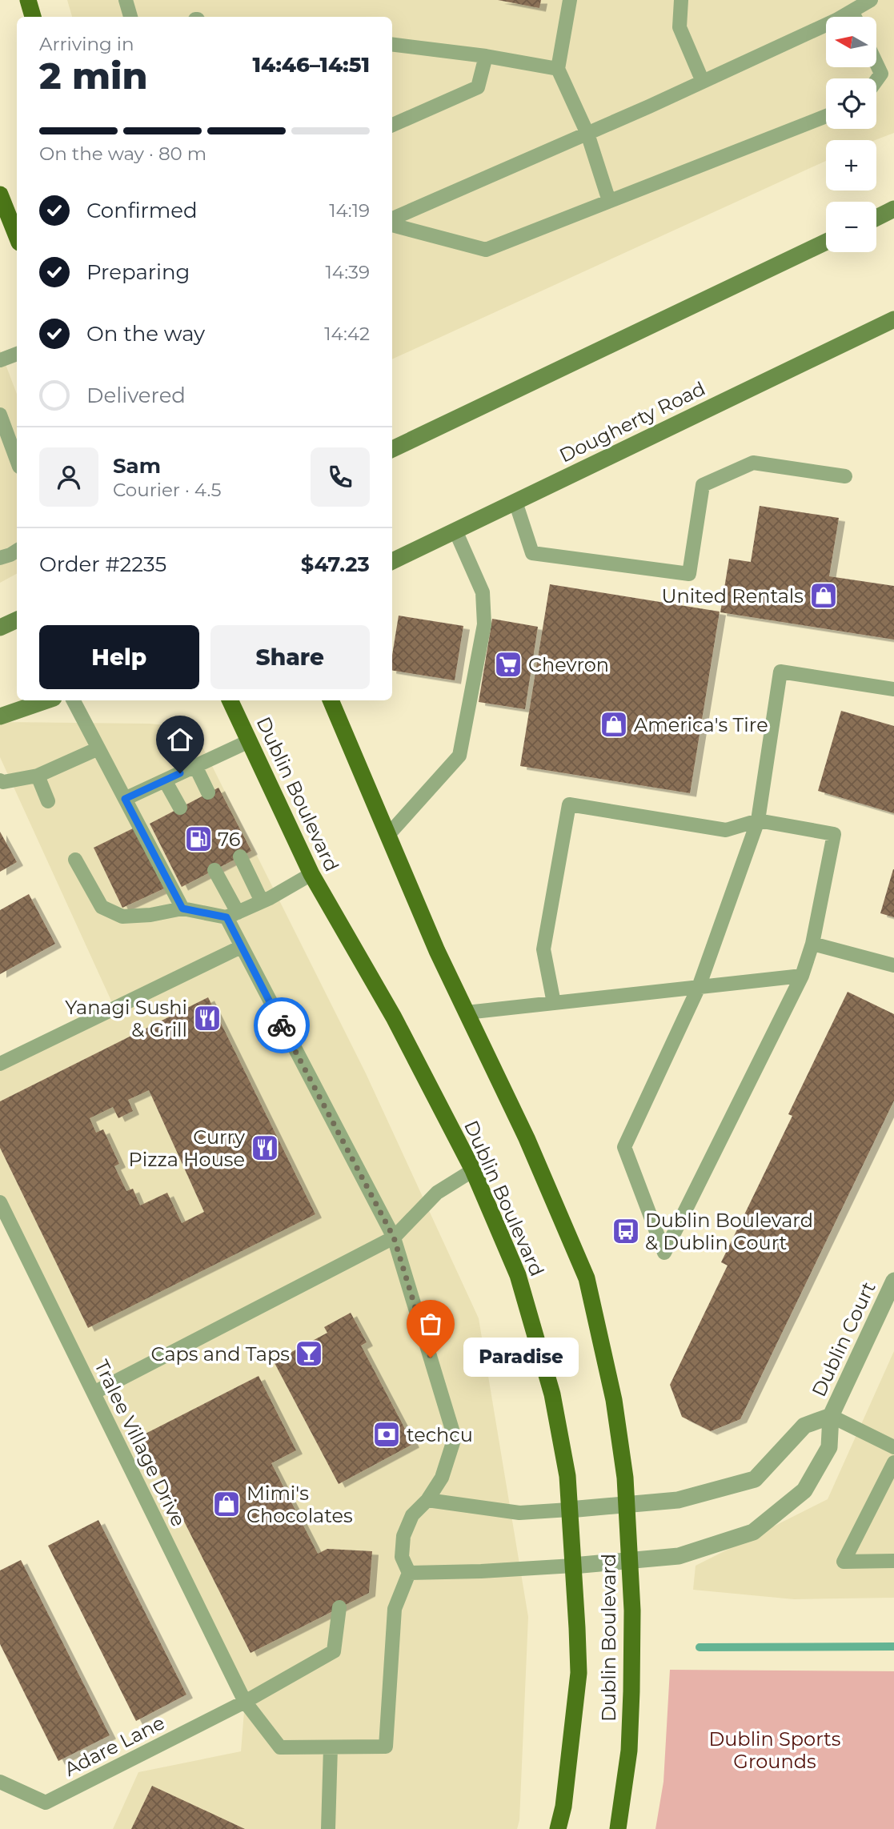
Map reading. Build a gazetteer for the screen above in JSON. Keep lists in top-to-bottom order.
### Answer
{
  "streets": {
    "main road": ["Dougherty Road", "Dublin Boulevard"],
    "street": ["Dublin Court"],
    "lane": ["Tralee Village Drive", "Adare Lane"]
  },
  "crossings": [
    ["Dublin Boulevard", "Dublin Court"],
    ["Tralee Village Drive", "Adare Lane"]
  ],
  "parks": ["Dublin Sports Grounds"],
  "places": {
    "shop": ["United Rentals", "America's Tire", "Mimi's Chocolates"],
    "supermarket": ["Chevron"],
    "fuel station": ["76"],
    "restaurant": ["Yanagi Sushi & Grill", "Curry Pizza House"],
    "bus stop": ["Dublin Boulevard & Dublin Court"],
    "bar": ["Caps and Taps"],
    "other": ["Paradise"],
    "bank": ["techcu"]
  },
  "north": "left",
  "page": {
    "map_buttons": ["+", "−"],
    "heading": ["2 min", "Arriving in", "14:46–14:51"],
    "panel": [
      "Sam",
      "Courier · 4.5",
      "Order #2235",
      "$47.23"
    ],
    "bar": "On the way · 80 m",
    "list": [
      ["Confirmed", "14:19"],
      ["Preparing", "14:39"],
      ["On the way", "14:42"],
      "Delivered"
    ],
    "buttons": ["Help", "Share"],
    "bubble": "Paradise"
  }
}
